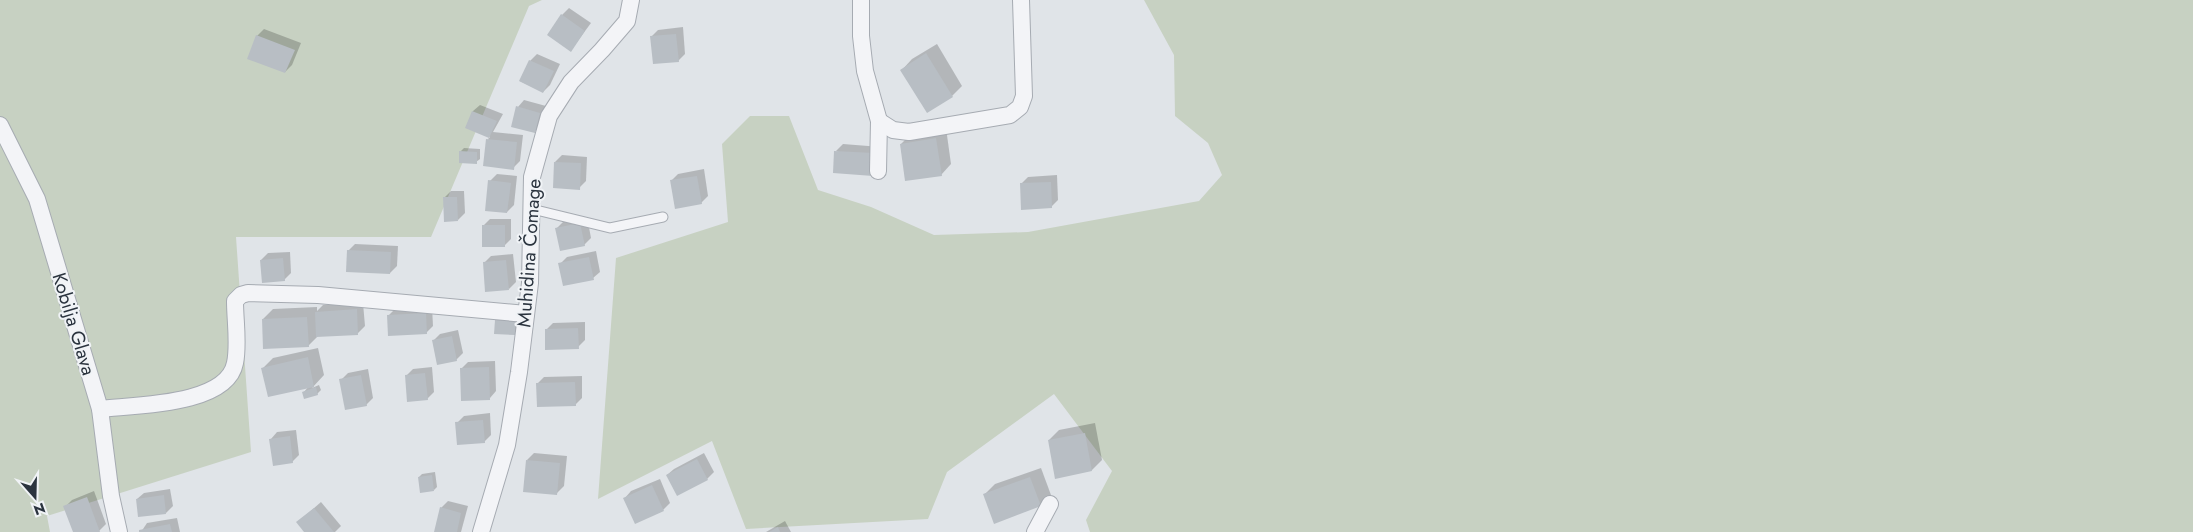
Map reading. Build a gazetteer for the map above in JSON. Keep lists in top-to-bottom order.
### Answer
{
  "streets": {
    "street": ["Muhidina Čomage", "Kobilja Glava"]
  },
  "north": "bottom"
}
